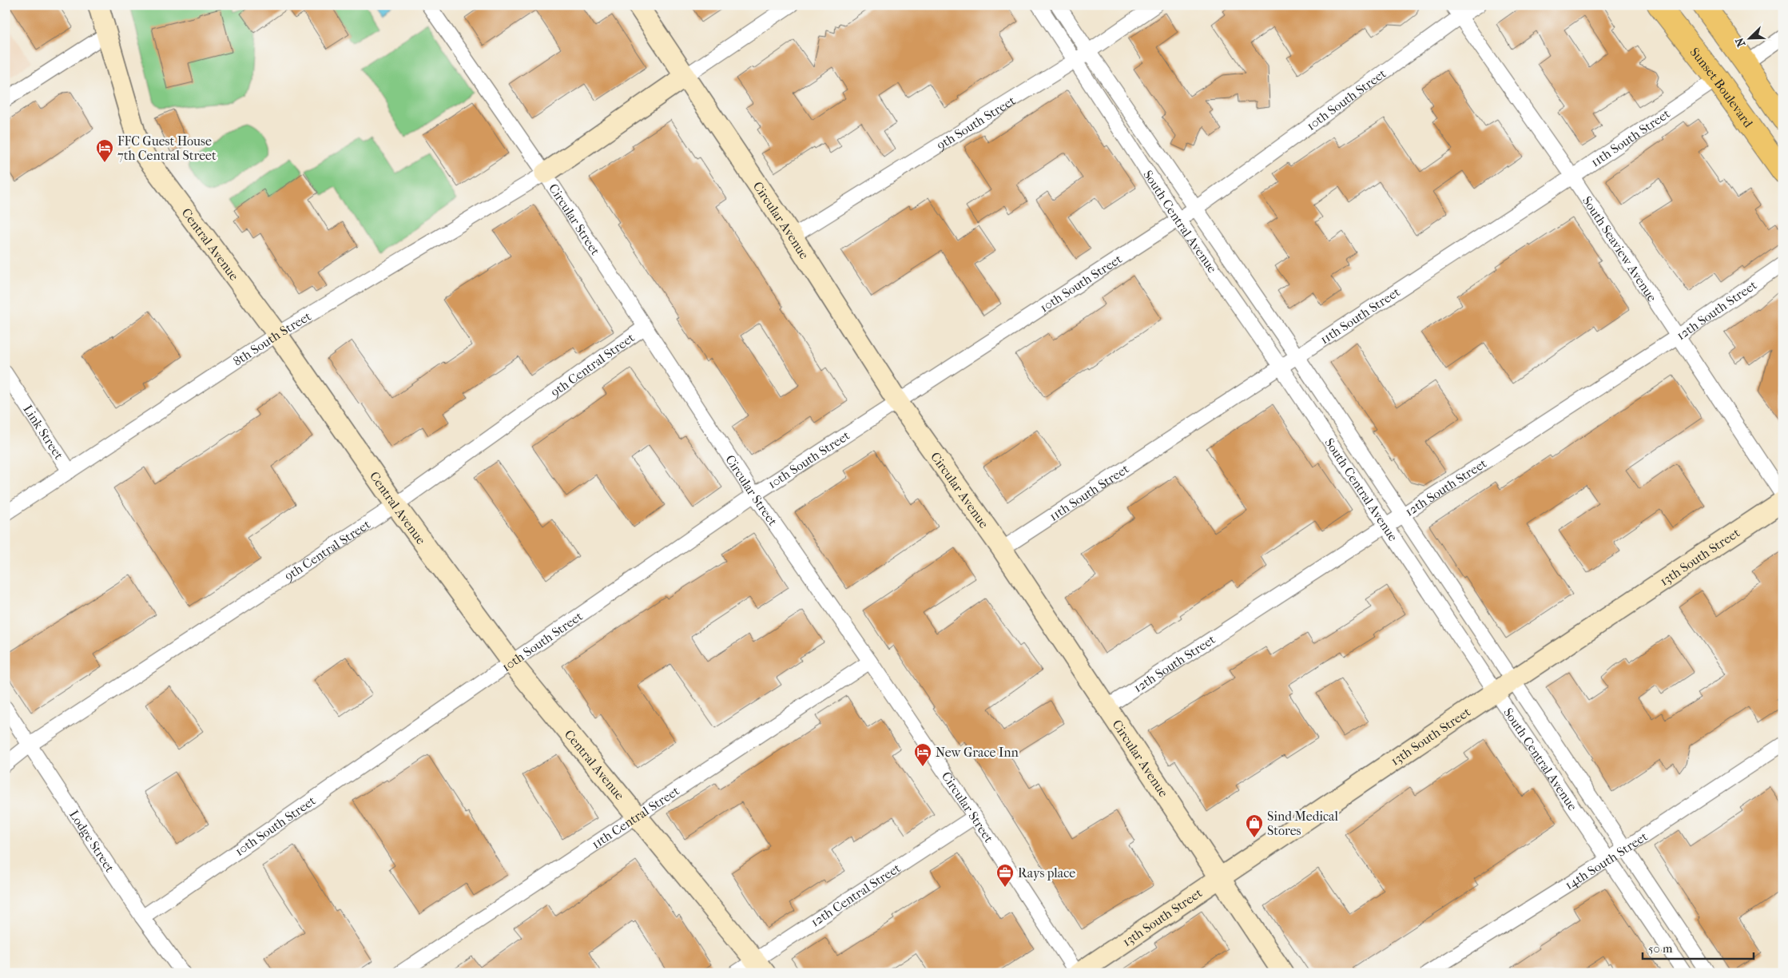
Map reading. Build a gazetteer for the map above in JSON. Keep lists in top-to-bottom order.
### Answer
{
  "streets": {
    "main road": ["Sunset Boulevard"],
    "street": [
      "10th South Street",
      "9th South Street",
      "11th South Street",
      "Circular Street",
      "Circular Avenue",
      "South Central Avenue",
      "Central Avenue",
      "South Seaview Avenue",
      "12th South Street",
      "8th South Street",
      "9th Central Street",
      "Link Street",
      "13th South Street",
      "11th Central Street",
      "Lodge Street",
      "14th South Street",
      "12th Central Street"
    ]
  },
  "crossings": [
    ["Sunset Boulevard", "11th South Street"],
    ["10th South Street", "Circular Street"],
    ["10th South Street", "Circular Avenue"],
    ["10th South Street", "South Central Avenue"],
    ["10th South Street", "Central Avenue"],
    ["10th South Street", "South Seaview Avenue"],
    ["10th South Street", "Lodge Street"],
    ["9th South Street", "Circular Avenue"],
    ["9th South Street", "South Central Avenue"],
    ["11th South Street", "Circular Avenue"],
    ["11th South Street", "South Central Avenue"],
    ["11th South Street", "South Seaview Avenue"],
    ["Circular Street", "8th South Street"],
    ["Circular Street", "9th Central Street"],
    ["Circular Street", "13th South Street"],
    ["Circular Street", "11th Central Street"],
    ["Circular Street", "12th Central Street"],
    ["Circular Avenue", "12th South Street"],
    ["Circular Avenue", "13th South Street"],
    ["South Central Avenue", "12th South Street"],
    ["South Central Avenue", "13th South Street"],
    ["South Central Avenue", "14th South Street"],
    ["Central Avenue", "8th South Street"],
    ["Central Avenue", "9th Central Street"],
    ["Central Avenue", "11th Central Street"],
    ["Central Avenue", "12th Central Street"],
    ["South Seaview Avenue", "12th South Street"],
    ["8th South Street", "Link Street"],
    ["9th Central Street", "Lodge Street"]
  ],
  "places": {
    "hotel": ["FFC Guest House 7th Central Street", "New Grace Inn"],
    "shop": ["Sind Medical Stores"],
    "office": ["Rays place"]
  },
  "scale_bar": "50 m",
  "north": "bottom left"
}
